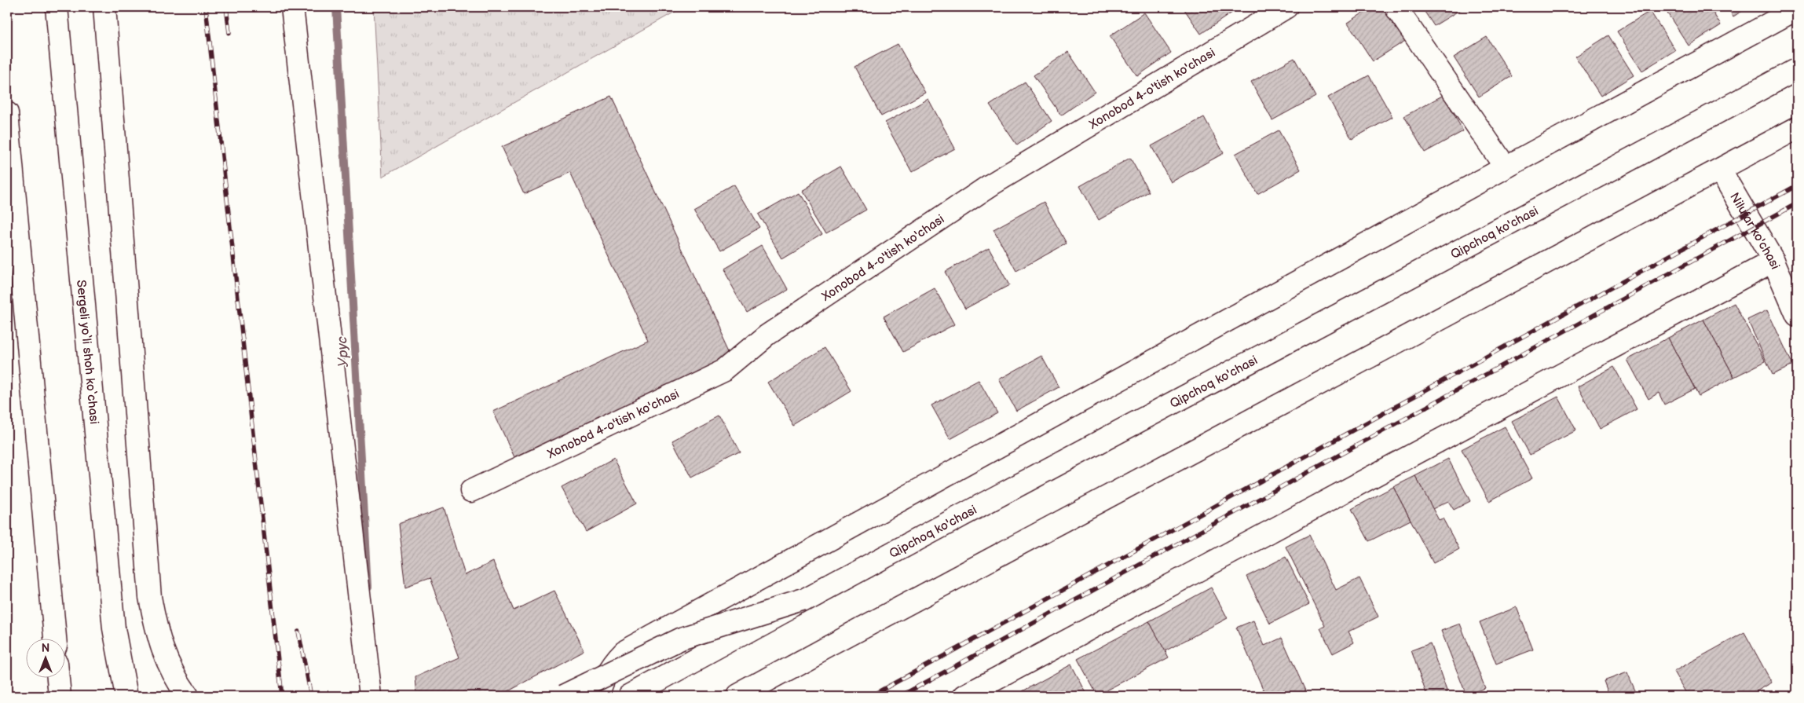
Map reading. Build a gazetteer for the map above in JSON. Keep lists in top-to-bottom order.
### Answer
{
  "streets": {
    "main road": [
      "Xonobod 4-o'tish ko'chasi",
      "Nilufar ko'chasi",
      "Qipchoq ko'chasi",
      "Sergeli yo‘li shoh ko‘chasi"
    ]
  },
  "water": ["Урус"],
  "north": "top"
}
